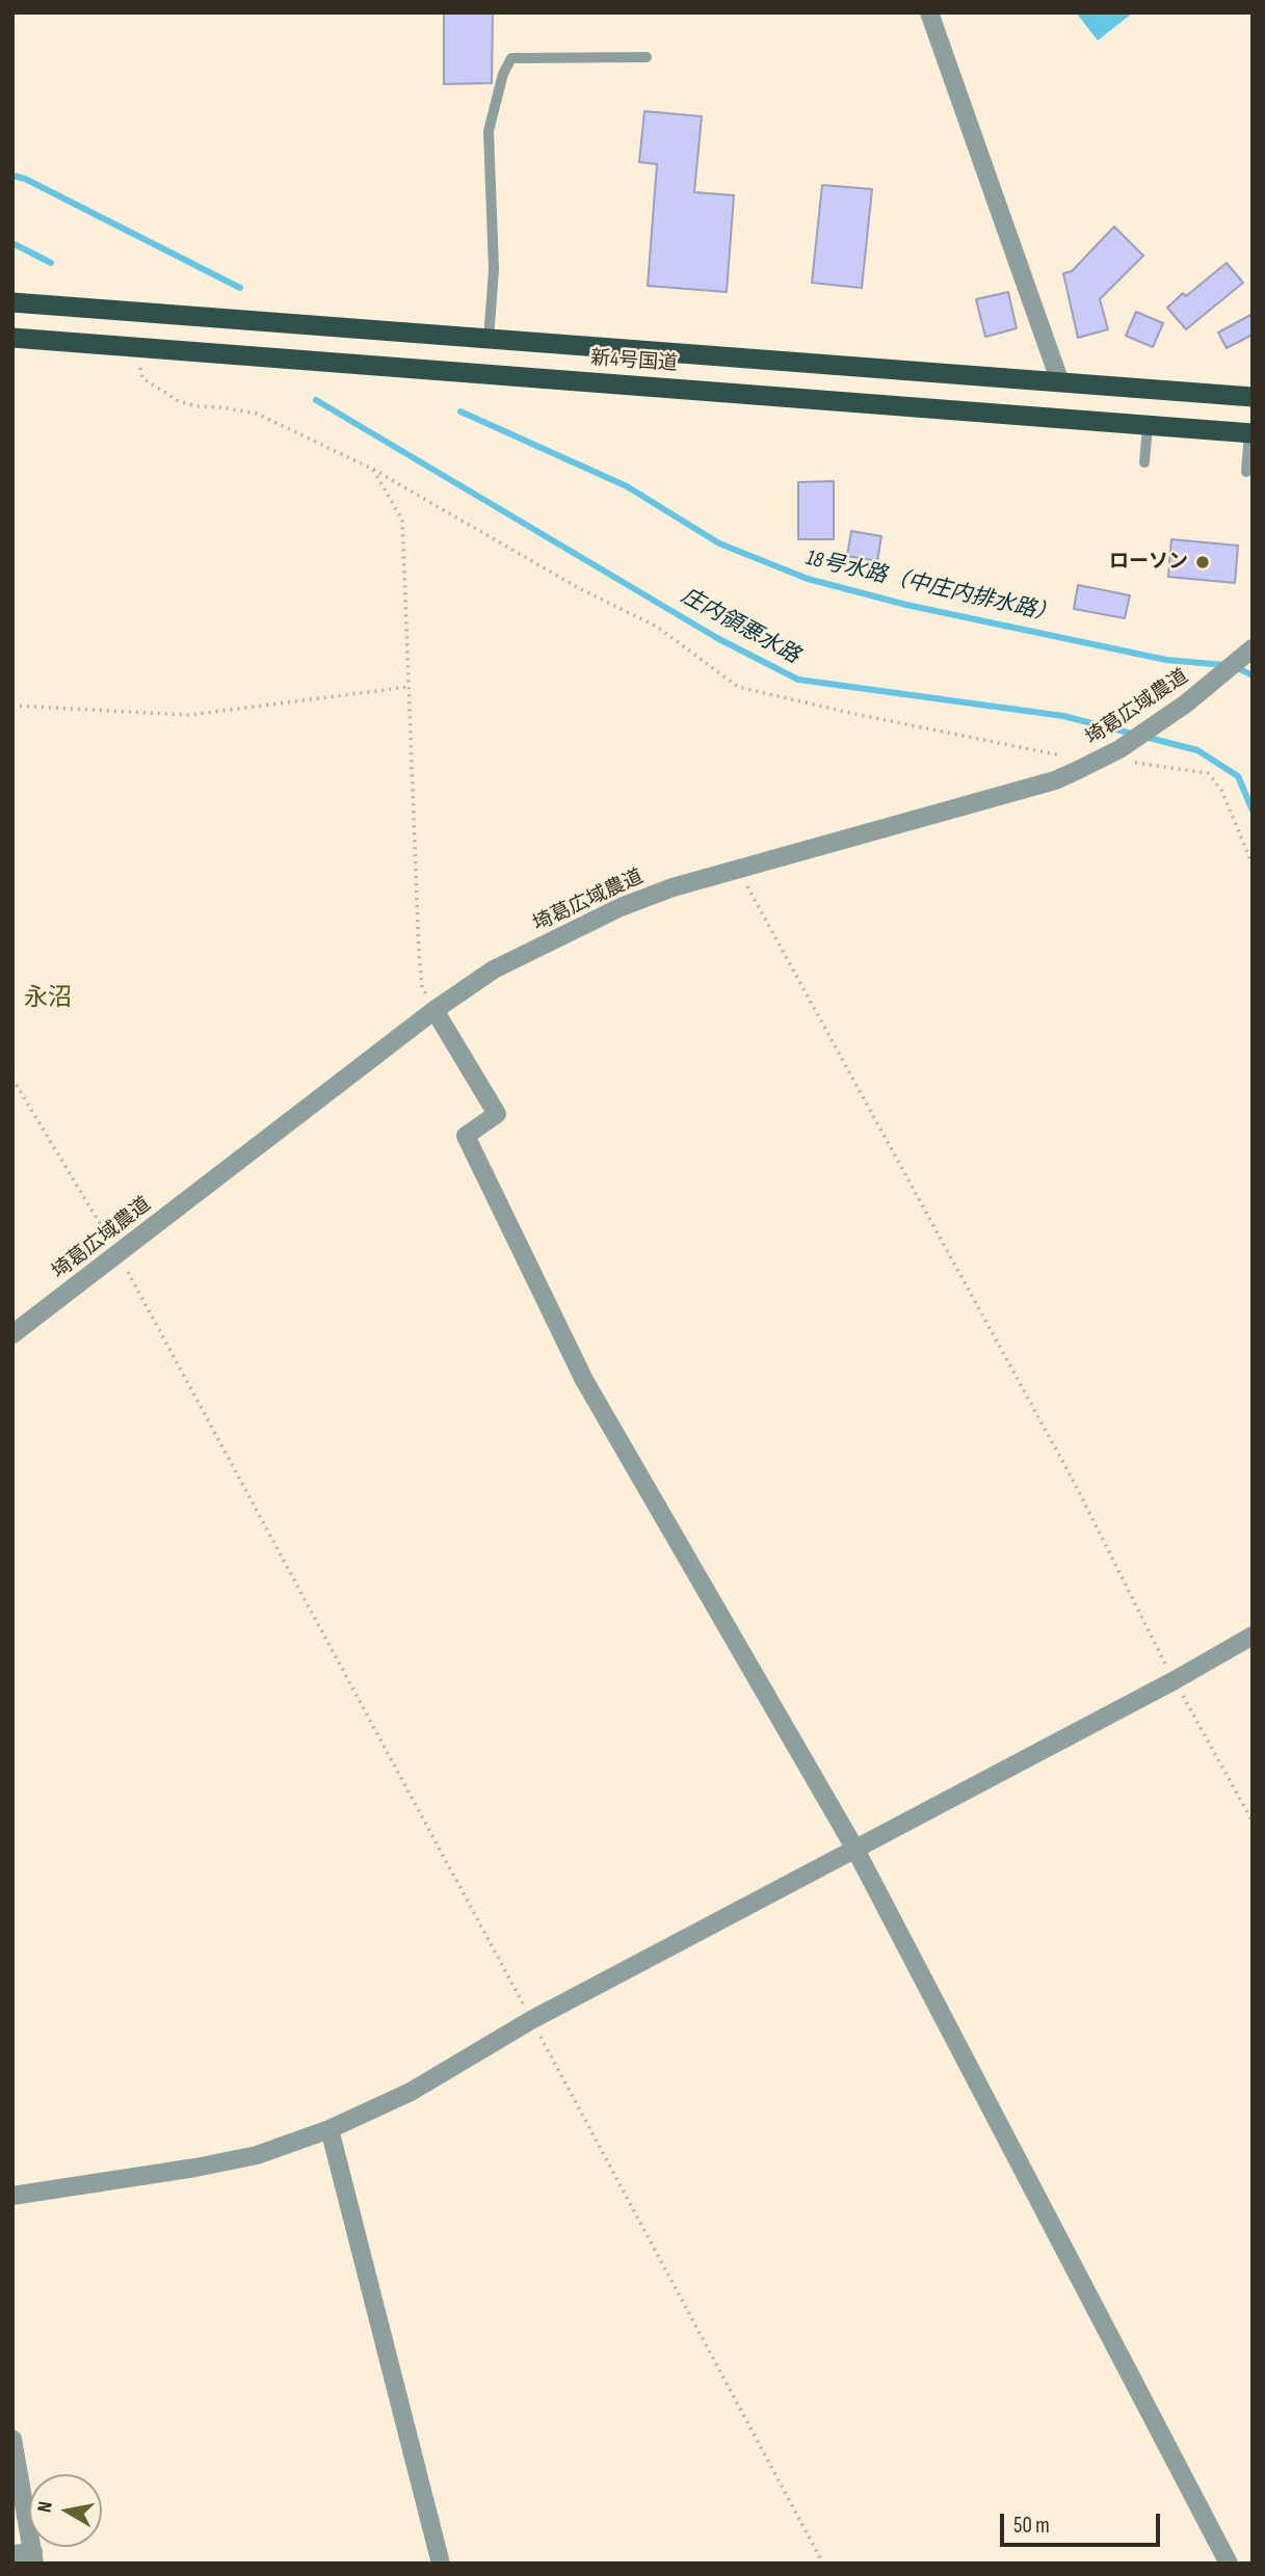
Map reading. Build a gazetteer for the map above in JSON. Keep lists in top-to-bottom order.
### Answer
{
  "streets": {
    "highway": ["新4号国道"],
    "street": ["埼葛広域農道"]
  },
  "districts": ["永沼"],
  "water": ["18号水路（中庄内排水路）", "庄内領悪水路"],
  "places": ["ローソン"],
  "scale_bar": "50 m",
  "north": "left"
}
